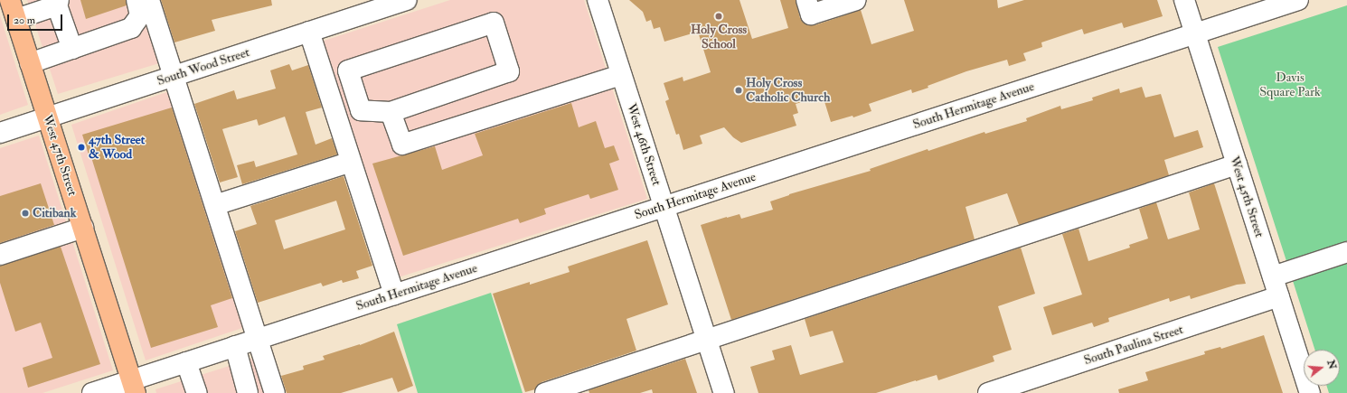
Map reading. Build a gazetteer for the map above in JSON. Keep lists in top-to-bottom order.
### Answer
{
  "streets": {
    "main road": ["West 47th Street"],
    "street": [
      "South Wood Street",
      "South Hermitage Avenue",
      "West 46th Street",
      "West 45th Street",
      "South Paulina Street"
    ]
  },
  "crossings": [
    ["South Wood Street", "West 47th Street"],
    ["South Hermitage Avenue", "West 46th Street"],
    ["South Hermitage Avenue", "West 47th Street"],
    ["South Hermitage Avenue", "West 45th Street"],
    ["West 45th Street", "South Paulina Street"]
  ],
  "parks": ["Davis Square Park"],
  "places": [
    "Holy Cross School",
    "Holy Cross Catholic Church",
    "47th Street & Wood",
    "Citibank"
  ],
  "scale_bar": "20 m",
  "north": "right"
}
